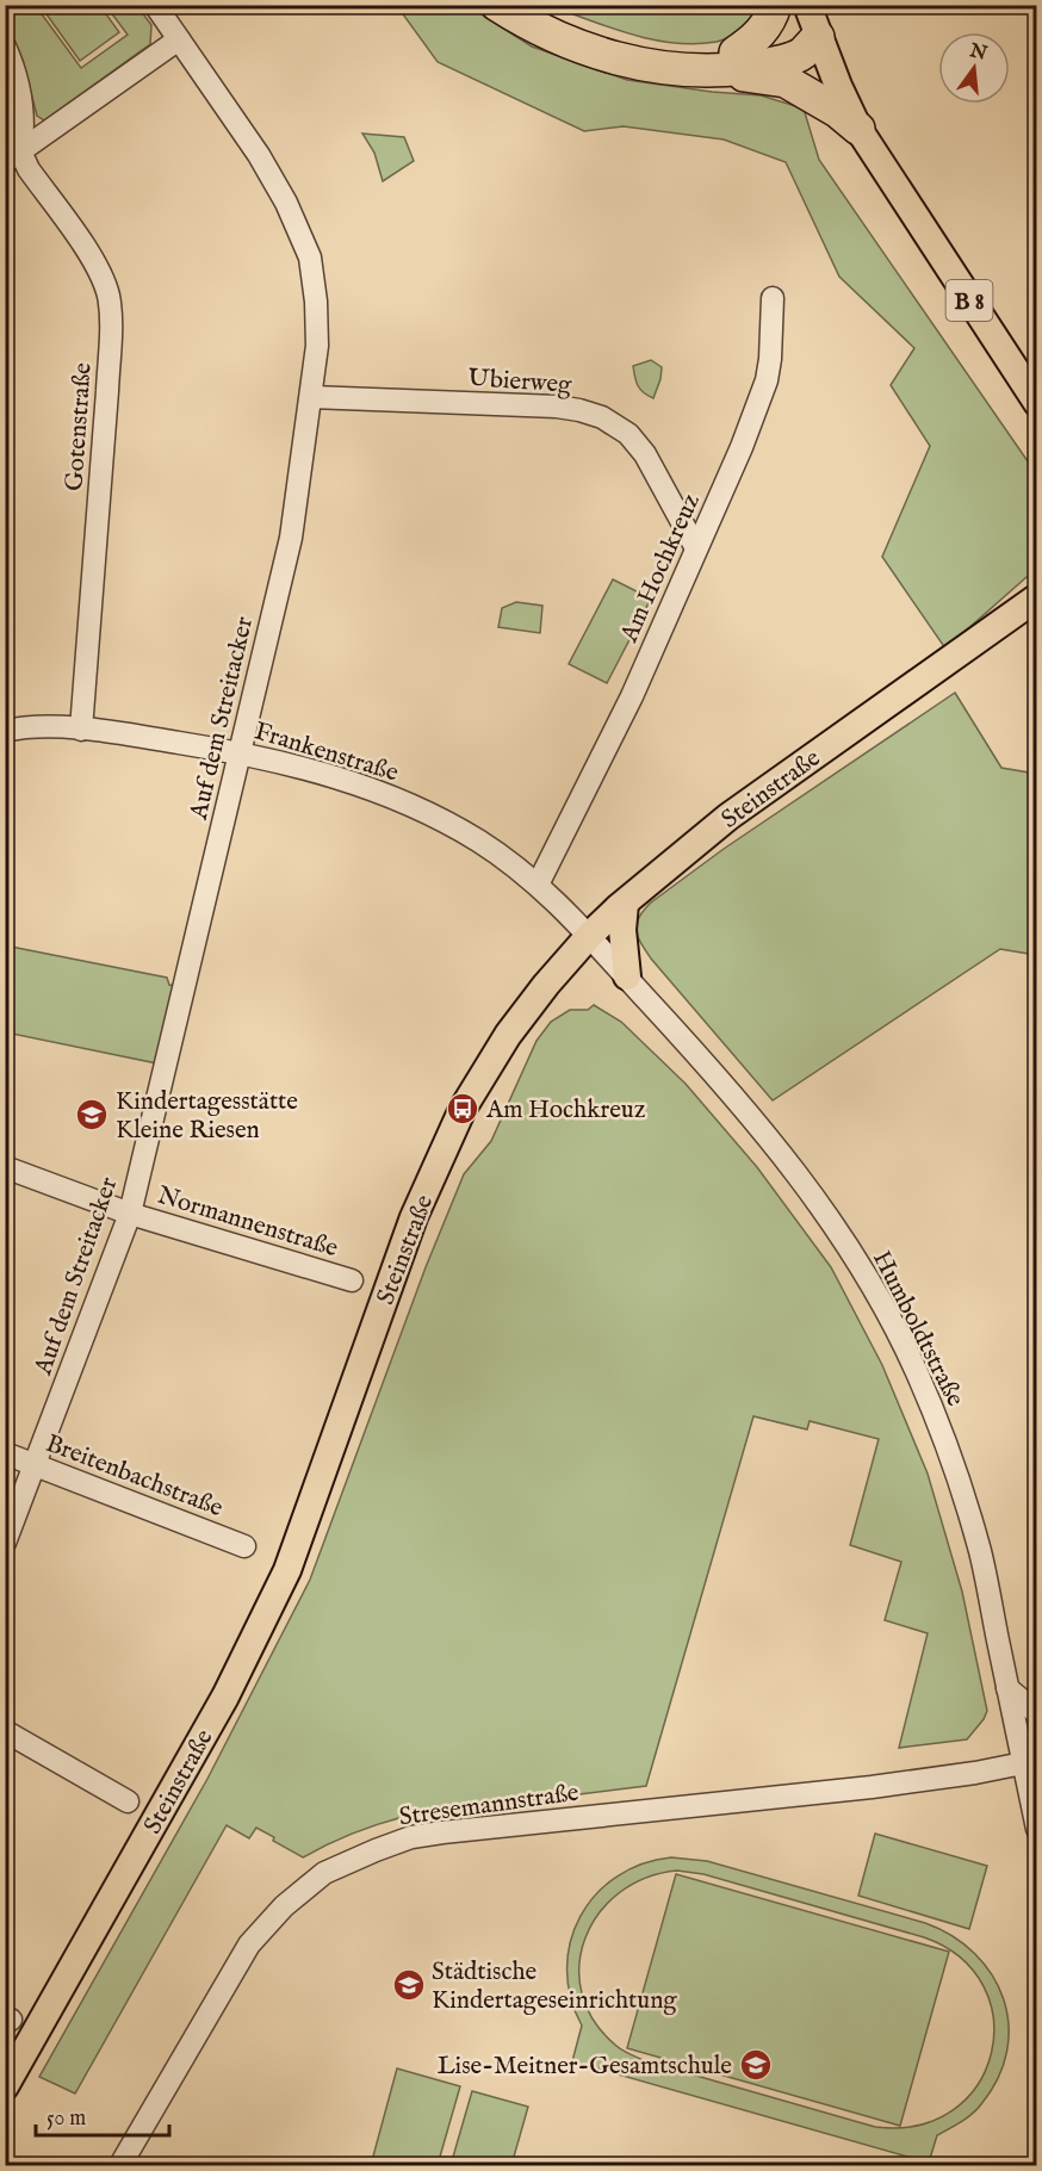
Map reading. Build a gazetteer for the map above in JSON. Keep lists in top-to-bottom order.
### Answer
{
  "streets": {
    "main road": ["B 8", "Steinstraße"],
    "street": [
      "Ubierweg",
      "Gotenstraße",
      "Am Hochkreuz",
      "Auf dem Streitacker",
      "Frankenstraße",
      "Normannenstraße",
      "Humboldtstraße",
      "Breitenbachstraße",
      "Stresemannstraße"
    ]
  },
  "crossings": [
    ["Ubierweg", "Am Hochkreuz"],
    ["Ubierweg", "Auf dem Streitacker"],
    ["Gotenstraße", "Frankenstraße"],
    ["Am Hochkreuz", "Frankenstraße"],
    ["Auf dem Streitacker", "Frankenstraße"],
    ["Auf dem Streitacker", "Normannenstraße"],
    ["Auf dem Streitacker", "Breitenbachstraße"],
    ["Frankenstraße", "Steinstraße"],
    ["Frankenstraße", "Humboldtstraße"],
    ["Steinstraße", "Humboldtstraße"],
    ["Humboldtstraße", "Stresemannstraße"]
  ],
  "places": {
    "bus stop": ["Am Hochkreuz"],
    "school or university": ["Kindertagesstätte Kleine Riesen", "Städtische Kindertageseinrichtung", "Lise-Meitner-Gesamtschule"]
  },
  "scale_bar": "50 m",
  "north": "top"
}
